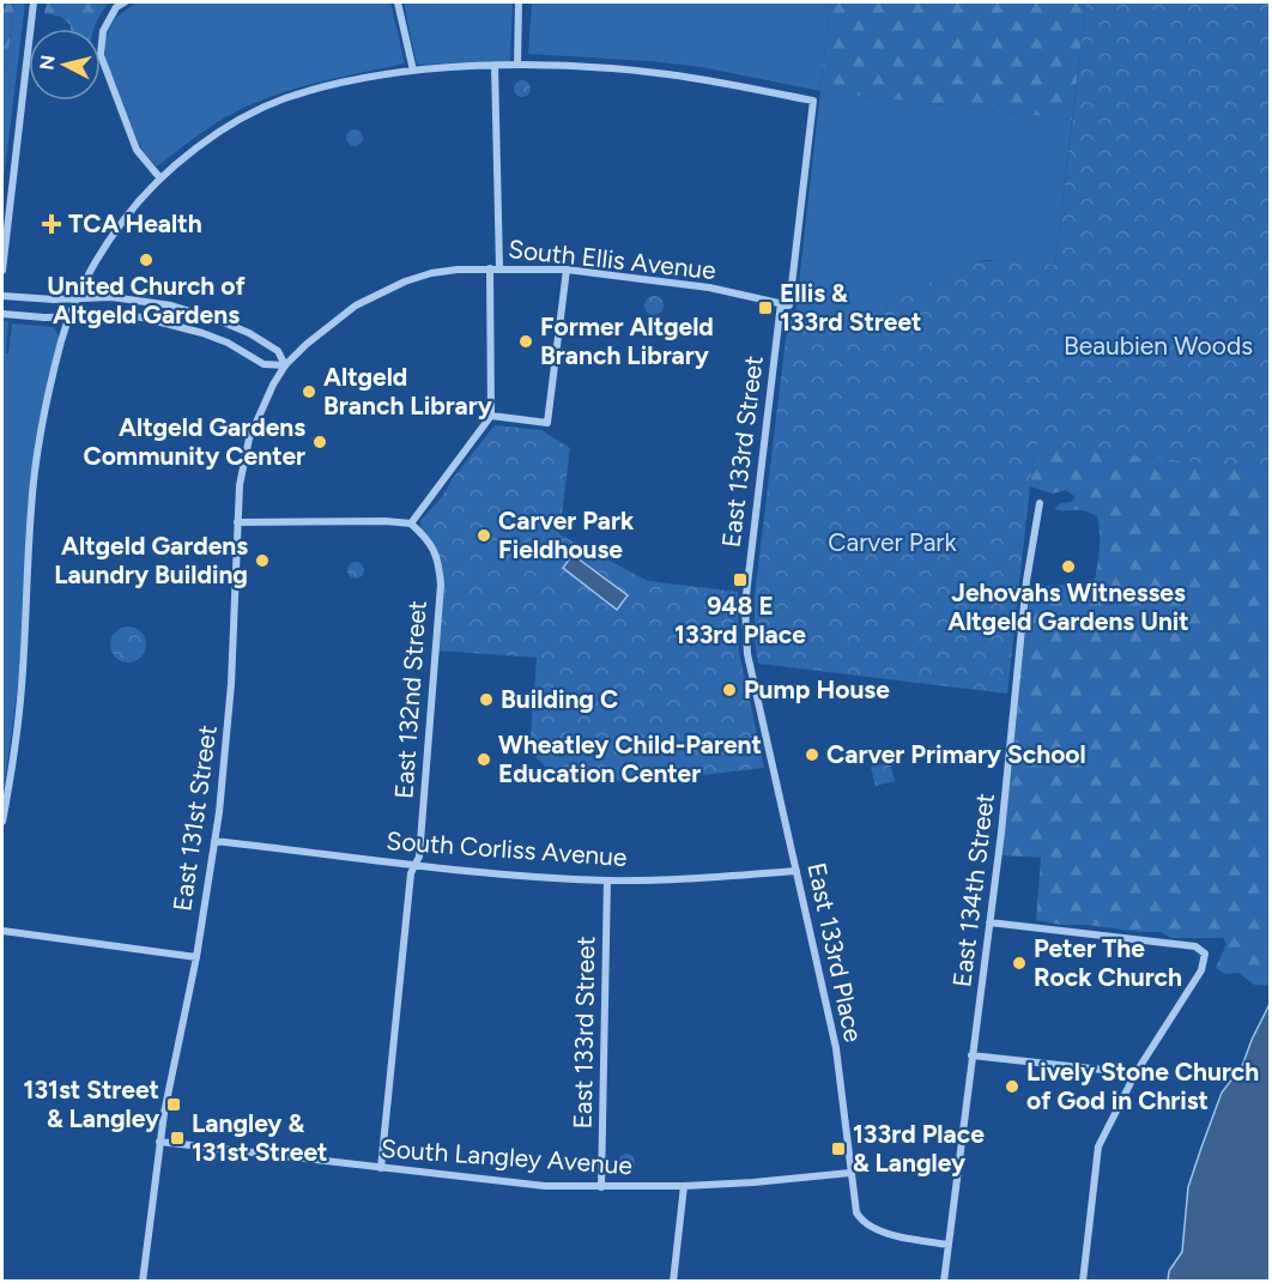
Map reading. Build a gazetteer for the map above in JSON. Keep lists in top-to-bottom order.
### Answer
{
  "streets": {
    "street": [
      "South Ellis Avenue",
      "East 133rd Street",
      "East 132nd Street",
      "East 131st Street",
      "South Corliss Avenue",
      "East 134th Street",
      "East 133rd Place",
      "South Langley Avenue"
    ]
  },
  "crossings": [
    ["South Ellis Avenue", "East 133rd Street"],
    ["South Ellis Avenue", "East 131st Street"],
    ["East 133rd Street", "South Corliss Avenue"],
    ["East 133rd Street", "East 133rd Place"],
    ["East 133rd Street", "South Langley Avenue"],
    ["East 132nd Street", "South Corliss Avenue"],
    ["East 132nd Street", "South Langley Avenue"],
    ["East 131st Street", "South Corliss Avenue"],
    ["East 131st Street", "South Langley Avenue"],
    ["South Corliss Avenue", "East 133rd Place"],
    ["East 134th Street", "East 133rd Place"],
    ["East 133rd Place", "South Langley Avenue"]
  ],
  "parks": ["Beaubien Woods", "Carver Park"],
  "places": {
    "health": ["TCA Health"],
    "other": [
      "United Church of Altgeld Gardens",
      "Former Altgeld Branch Library",
      "Altgeld Branch Library",
      "Altgeld Gardens Community Center",
      "Carver Park Fieldhouse",
      "Altgeld Gardens Laundry Building",
      "Jehovahs Witnesses Altgeld Gardens Unit",
      "Pump House",
      "Building C",
      "Carver Primary School",
      "Wheatley Child-Parent Education Center",
      "Peter The Rock Church",
      "Lively Stone Church of God in Christ"
    ],
    "transit": [
      "Ellis & 133rd Street",
      "948 E 133rd Place",
      "131st Street & Langley",
      "Langley & 131st Street",
      "133rd Place & Langley"
    ]
  },
  "north": "left"
}
